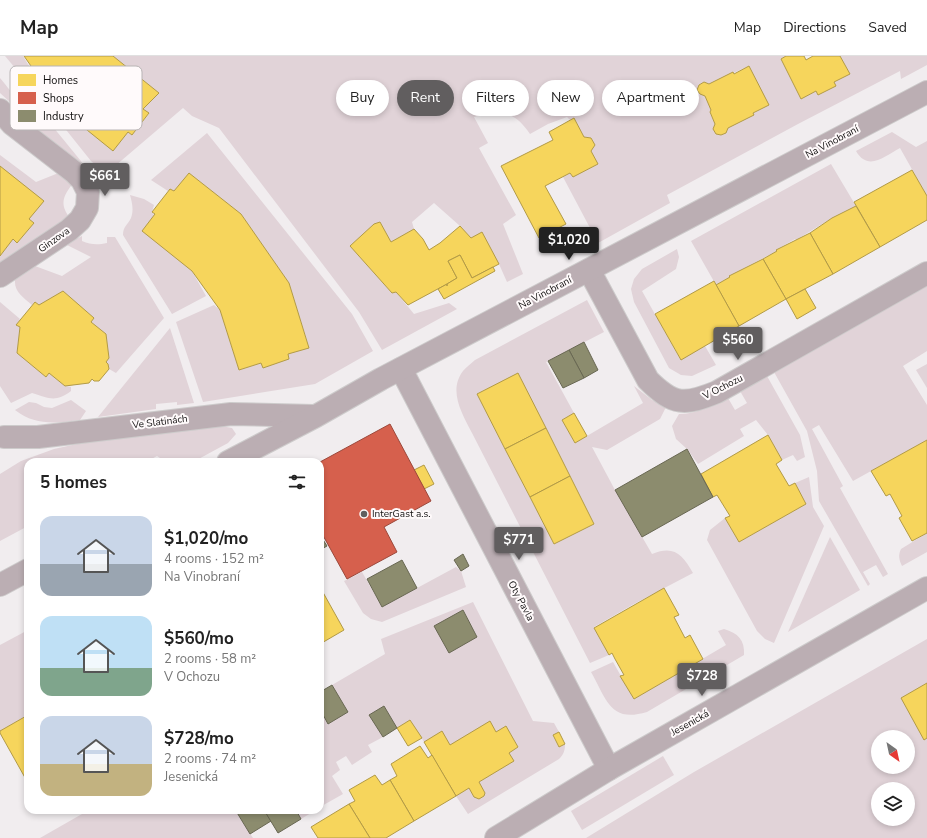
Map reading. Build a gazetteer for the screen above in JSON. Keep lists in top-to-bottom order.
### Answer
{
  "streets": {
    "street": [
      "Na Vinobraní",
      "Ginzova",
      "V Ochozu",
      "Ve Slatinách",
      "Oty Pavla",
      "Jesenická"
    ]
  },
  "crossings": [
    ["Na Vinobraní", "V Ochozu"],
    ["Na Vinobraní", "Ve Slatinách"],
    ["Na Vinobraní", "Oty Pavla"],
    ["Oty Pavla", "Jesenická"]
  ],
  "places": ["InterGast a.s."],
  "legend": ["Homes", "Shops", "Industry"],
  "north": "bottom right",
  "page": {
    "header": "Map",
    "nav": ["Map", "Directions", "Saved"],
    "chip": [
      "Buy",
      "Rent",
      "Filters",
      "New",
      "Apartment"
    ],
    "price": [
      "$661",
      "$1,020",
      "$560",
      "$771",
      "$728"
    ],
    "heading": "5 homes",
    "list": [
      {
        "name": "$1,020/mo",
        "note": "4 rooms · 152 m² · Na Vinobraní"
      },
      {
        "name": "$560/mo",
        "note": "2 rooms · 58 m² · V Ochozu"
      },
      {
        "name": "$728/mo",
        "note": "2 rooms · 74 m² · Jesenická"
      }
    ]
  }
}
